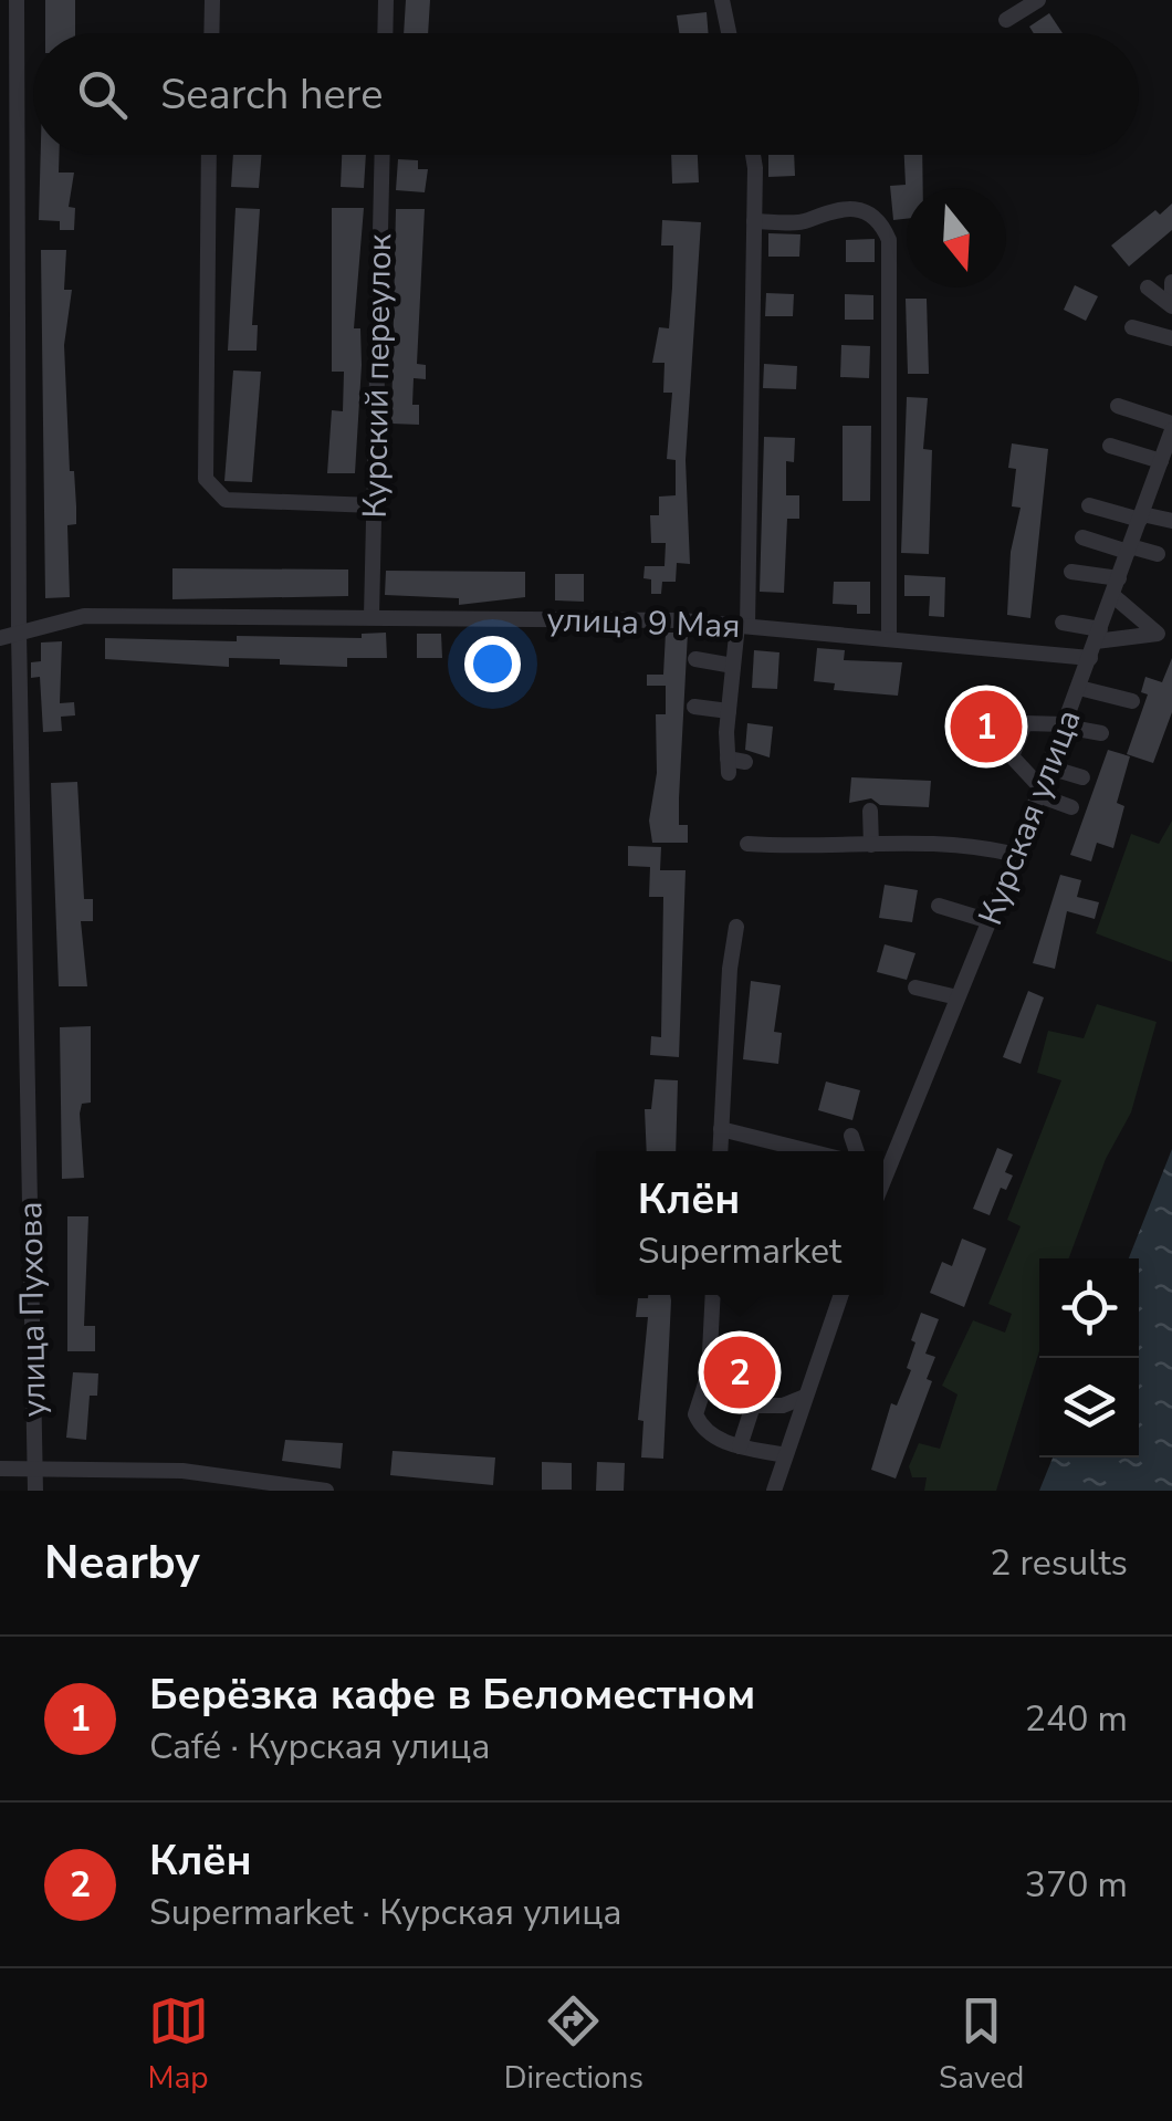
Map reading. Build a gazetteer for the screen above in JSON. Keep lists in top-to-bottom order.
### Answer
{
  "streets": {
    "street": [
      "Курский переулок",
      "улица 9 Мая",
      "Курская улица",
      "улица Пухова"
    ]
  },
  "crossings": [
    ["Курский переулок", "улица 9 Мая"],
    ["улица 9 Мая", "Курская улица"],
    ["улица 9 Мая", "улица Пухова"]
  ],
  "north": "bottom",
  "page": {
    "search": "Search here",
    "pins": ["1", "2"],
    "popup": ["Клён", "Supermarket"],
    "heading": ["Nearby", "2 results"],
    "list": [
      {
        "mark": "1",
        "name": "Берёзка кафе в Беломестном",
        "note": "Café · Курская улица",
        "value": "240 m"
      },
      {
        "mark": "2",
        "name": "Клён",
        "note": "Supermarket · Курская улица",
        "value": "370 m"
      }
    ],
    "nav": ["Map", "Directions", "Saved"]
  }
}
